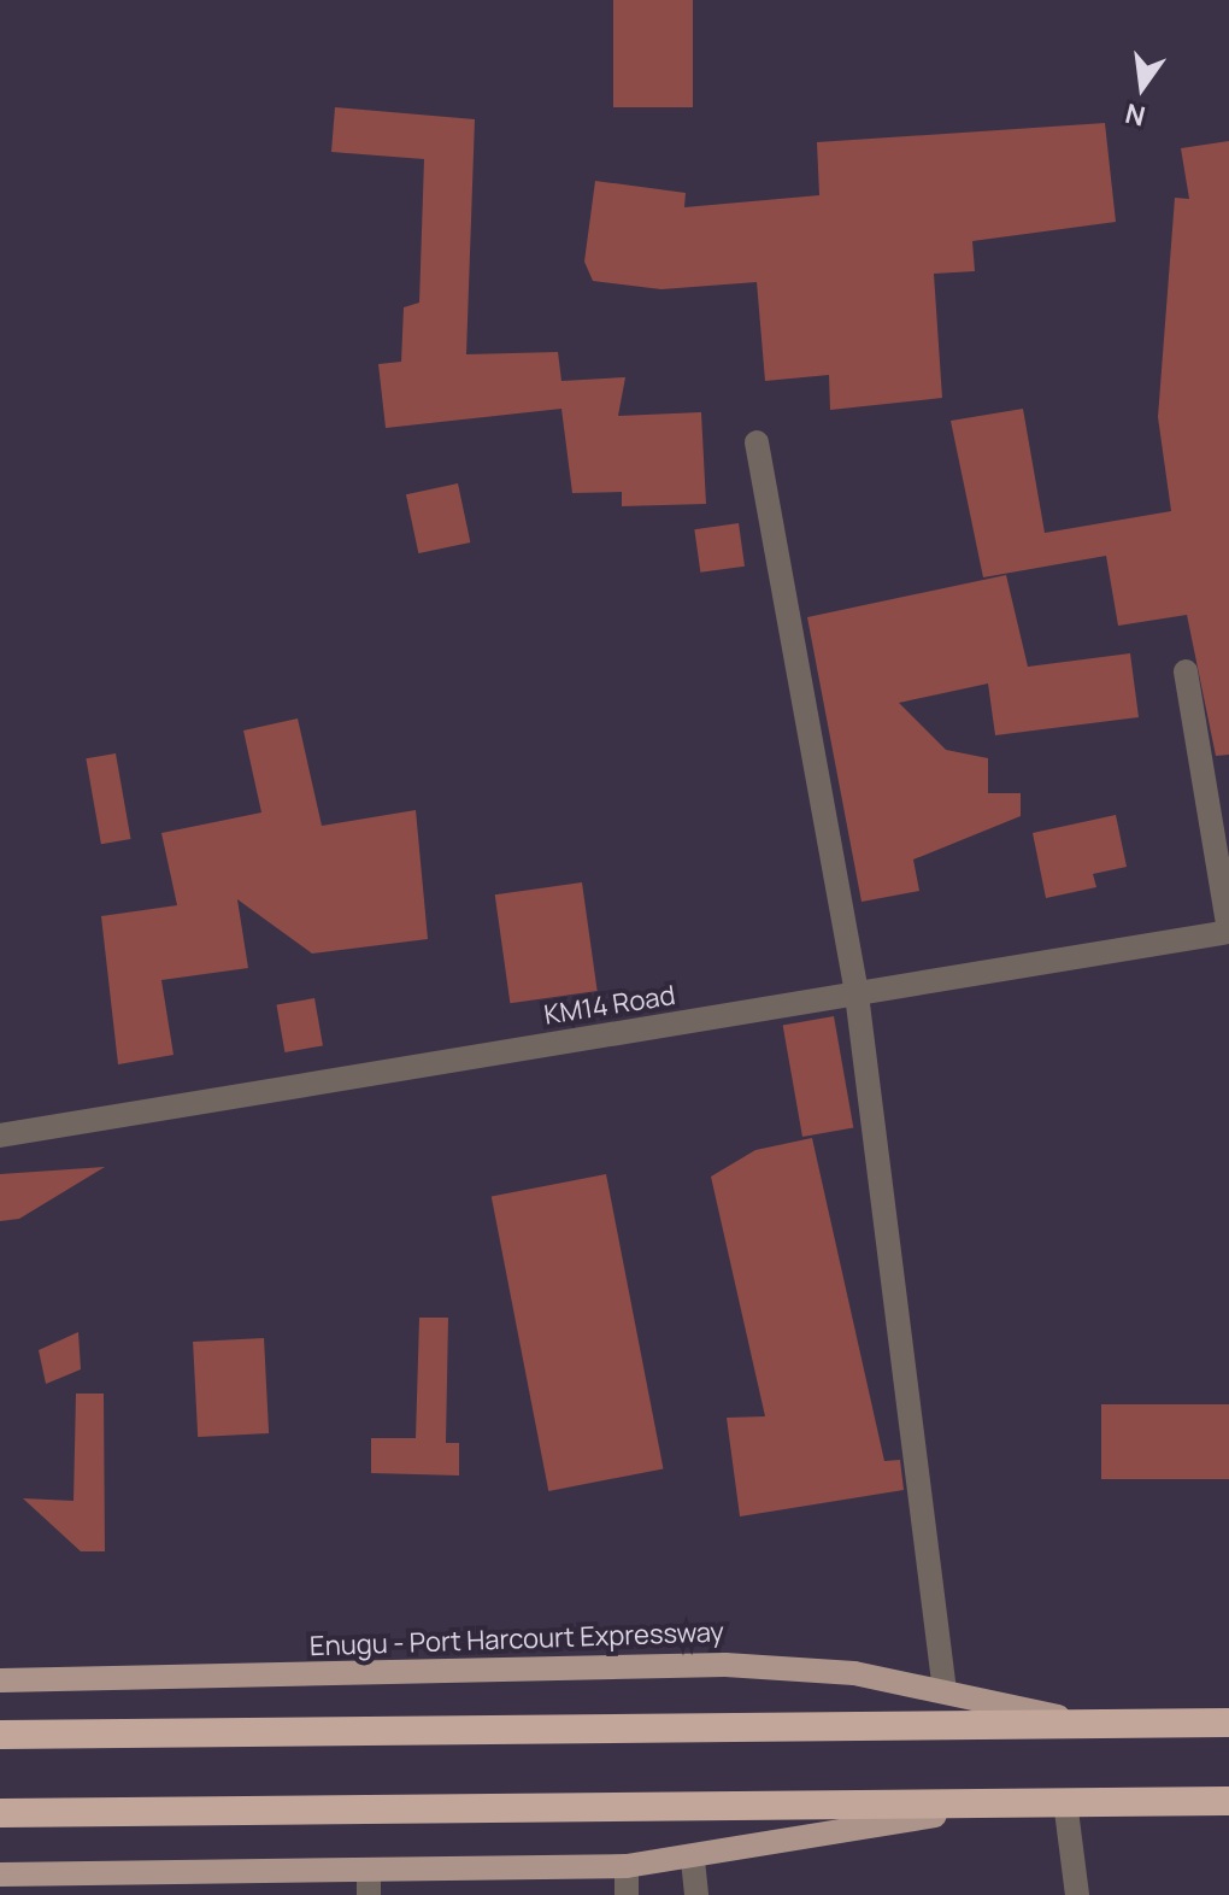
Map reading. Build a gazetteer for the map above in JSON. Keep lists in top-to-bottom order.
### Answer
{
  "streets": {
    "highway": ["Enugu - Port Harcourt Expressway"],
    "street": ["KM14 Road"]
  },
  "north": "bottom"
}
